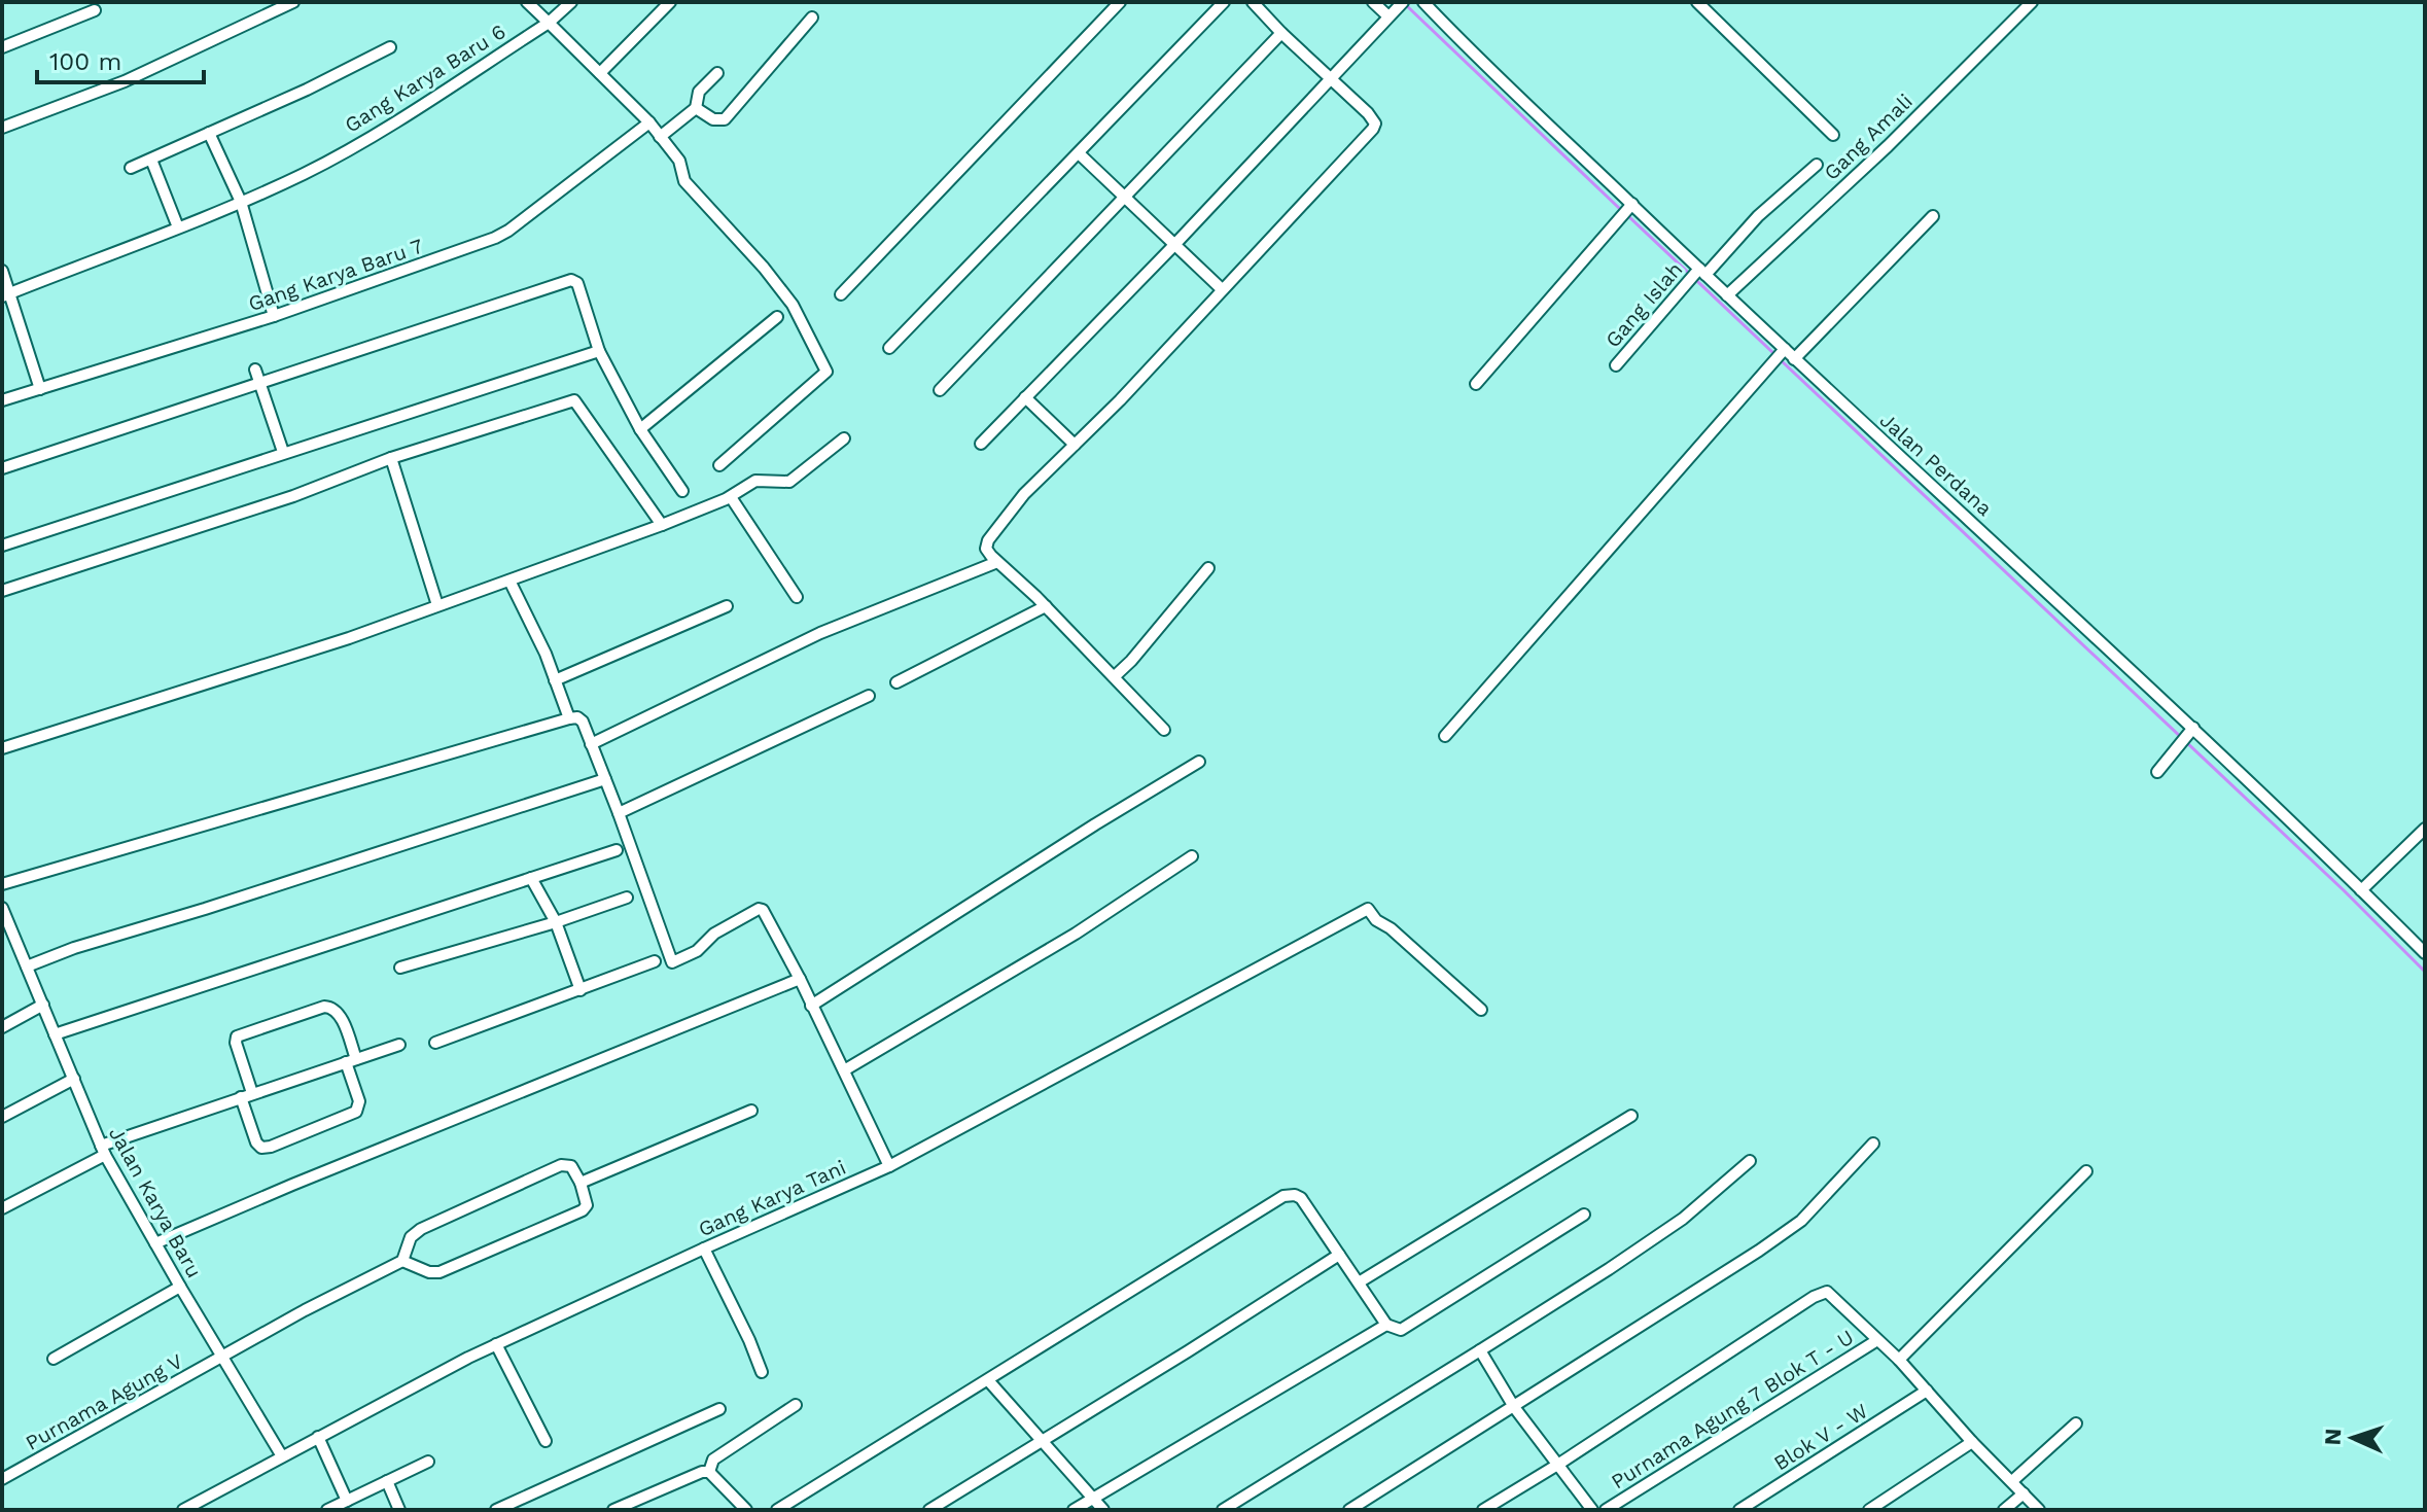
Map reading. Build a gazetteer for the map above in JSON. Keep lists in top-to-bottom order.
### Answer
{
  "streets": {
    "street": [
      "Gang Karya Baru 6",
      "Gang Amali",
      "Gang Karya Baru 7",
      "Gang Islah",
      "Jalan Perdana",
      "Gang Karya Tani",
      "Jalan Karya Baru",
      "Purnama Agung V",
      "Purnama Agung 7 Blok T - U",
      "Blok V - W"
    ]
  },
  "crossings": [
    ["Gang Amali", "Jalan Perdana"],
    ["Gang Islah", "Jalan Perdana"],
    ["Gang Karya Tani", "Jalan Karya Baru"],
    ["Jalan Karya Baru", "Purnama Agung V"]
  ],
  "scale_bar": "100 m",
  "north": "left"
}
